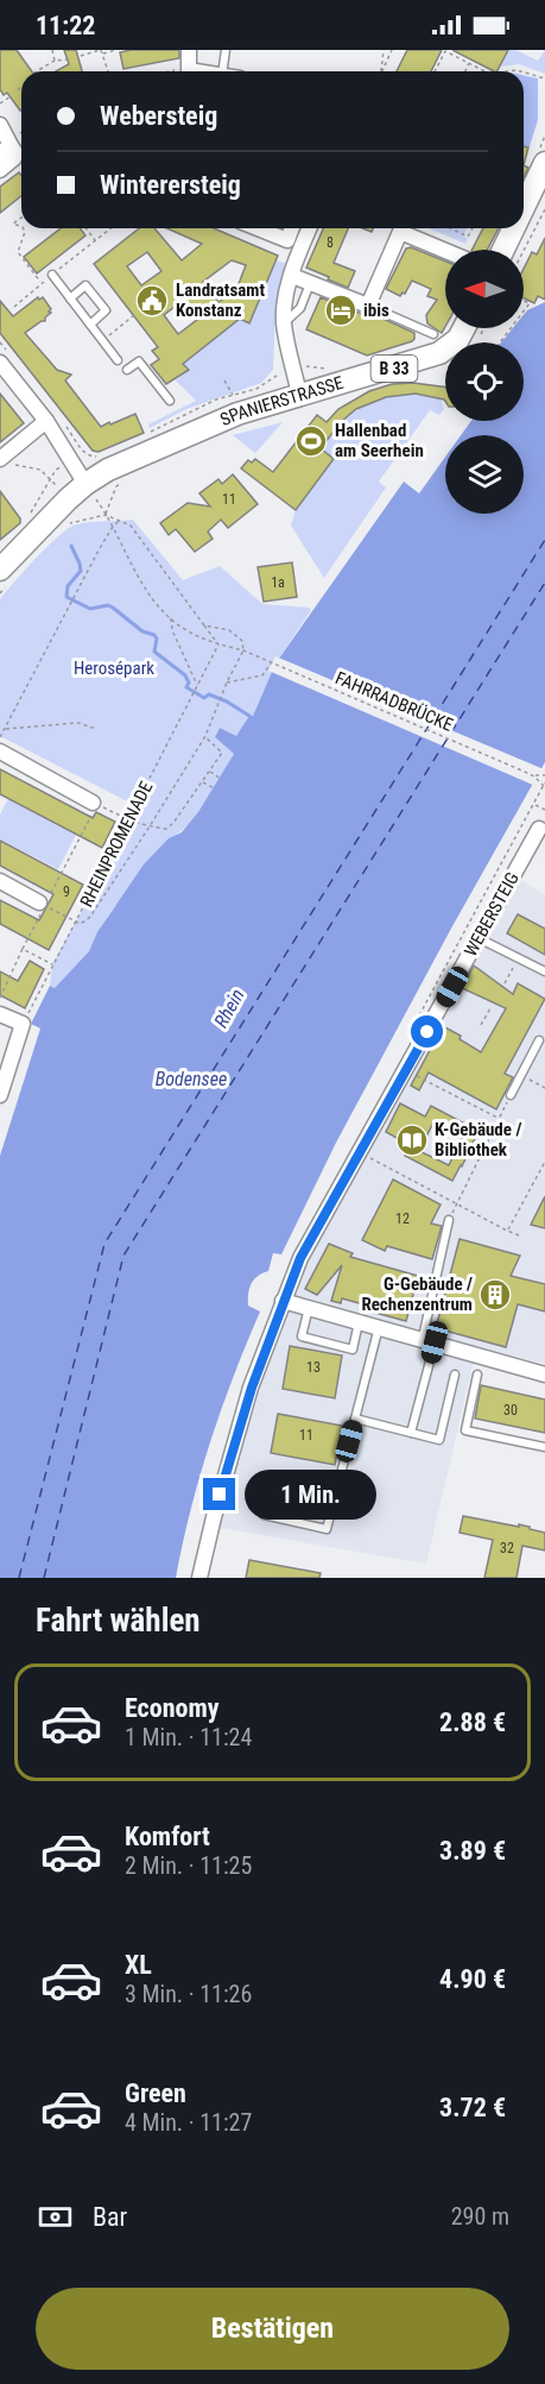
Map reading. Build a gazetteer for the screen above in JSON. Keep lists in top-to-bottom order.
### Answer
{
  "streets": {
    "main road": ["B 33", "SPANIERSTRASSE"],
    "street": ["WEBERSTEIG"],
    "path": ["FAHRRADBRÜCKE", "RHEINPROMENADE"]
  },
  "crossings": [
    ["B 33", "SPANIERSTRASSE"]
  ],
  "water": ["Rhein", "Bodensee"],
  "parks": ["Herosépark"],
  "places": {
    "public building": ["Landratsamt Konstanz"],
    "hotel": ["ibis"],
    "sports": ["Hallenbad am Seerhein"],
    "library": ["K-Gebäude / Bibliothek"],
    "building": ["G-Gebäude / Rechenzentrum"]
  },
  "house_numbers": [
    "8",
    "11",
    "1a",
    "9",
    "12",
    "13",
    "30",
    "11",
    "32"
  ],
  "north": "left",
  "page": {
    "status": "11:22",
    "banner": ["Webersteig", "Winterersteig"],
    "bubble": "1 Min.",
    "heading": "Fahrt wählen",
    "list": [
      {
        "name": "Economy",
        "note": "1 Min. · 11:24",
        "value": "2.88 €"
      },
      {
        "name": "Komfort",
        "note": "2 Min. · 11:25",
        "value": "3.89 €"
      },
      {
        "name": "XL",
        "note": "3 Min. · 11:26",
        "value": "4.90 €"
      },
      {
        "name": "Green",
        "note": "4 Min. · 11:27",
        "value": "3.72 €"
      }
    ],
    "pay": ["Bar", "290 m"],
    "buttons": "Bestätigen"
  }
}
